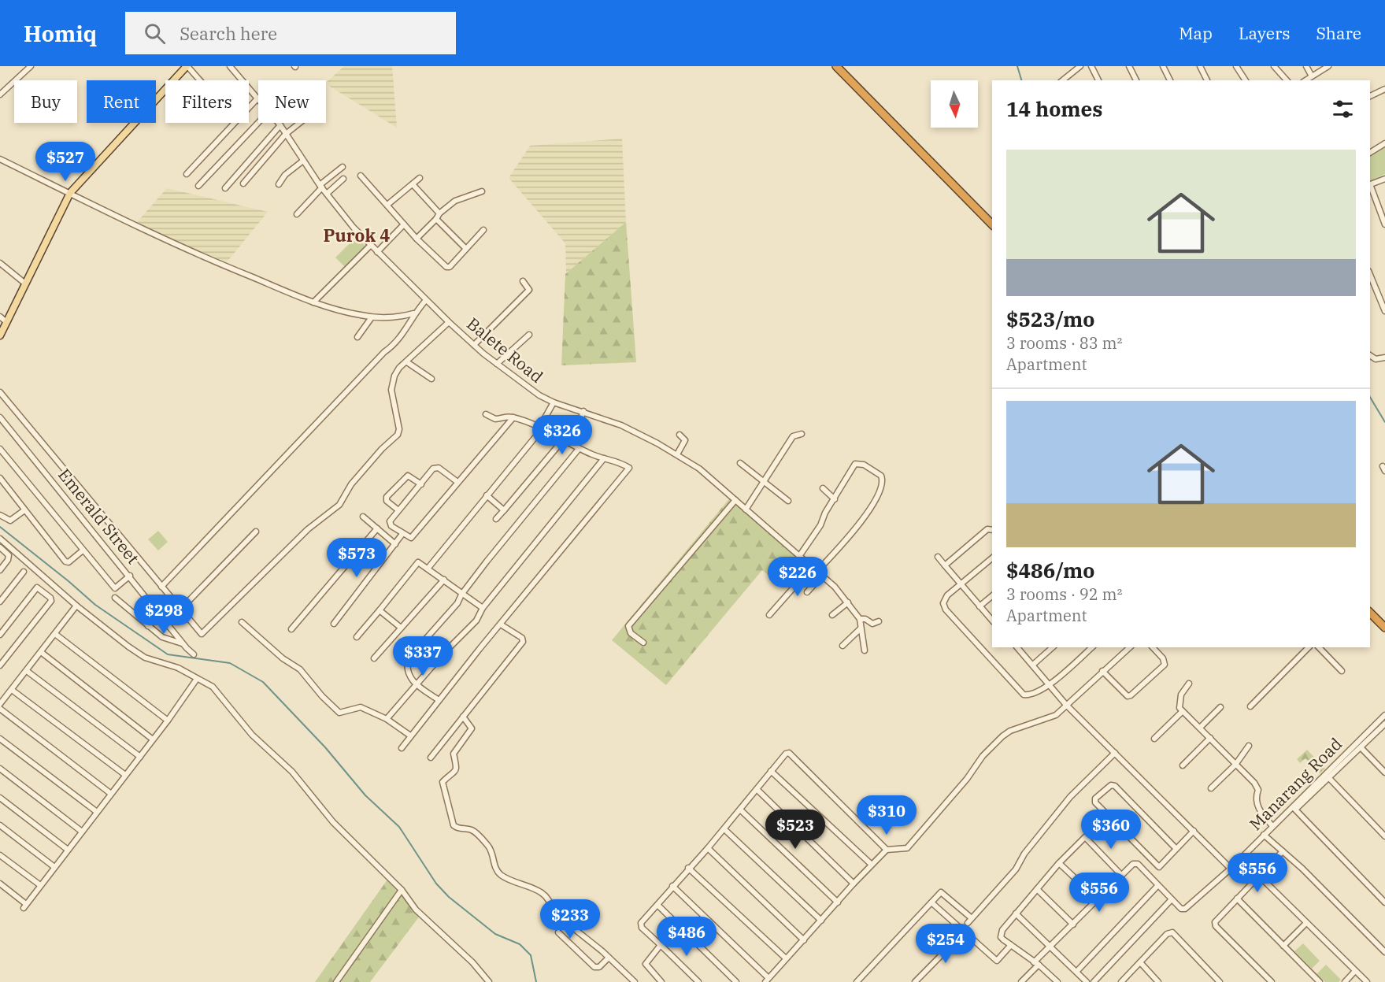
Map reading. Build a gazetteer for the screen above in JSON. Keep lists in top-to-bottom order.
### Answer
{
  "streets": {
    "street": ["Balete Road", "Emerald Street", "Manarang Road"]
  },
  "districts": ["Purok 4"],
  "north": "bottom",
  "page": {
    "header": "Homiq",
    "search": "Search here",
    "nav": ["Map", "Layers", "Share"],
    "chip": [
      "Buy",
      "Rent",
      "Filters",
      "New"
    ],
    "heading": "14 homes",
    "list": [
      {
        "name": "$523/mo",
        "note": "3 rooms · 83 m² · Apartment"
      },
      {
        "name": "$486/mo",
        "note": "3 rooms · 92 m² · Apartment"
      }
    ],
    "price": [
      "$527",
      "$326",
      "$573",
      "$226",
      "$298",
      "$337",
      "$310",
      "$523",
      "$360",
      "$556",
      "$556",
      "$233",
      "$486",
      "$254"
    ]
  }
}
